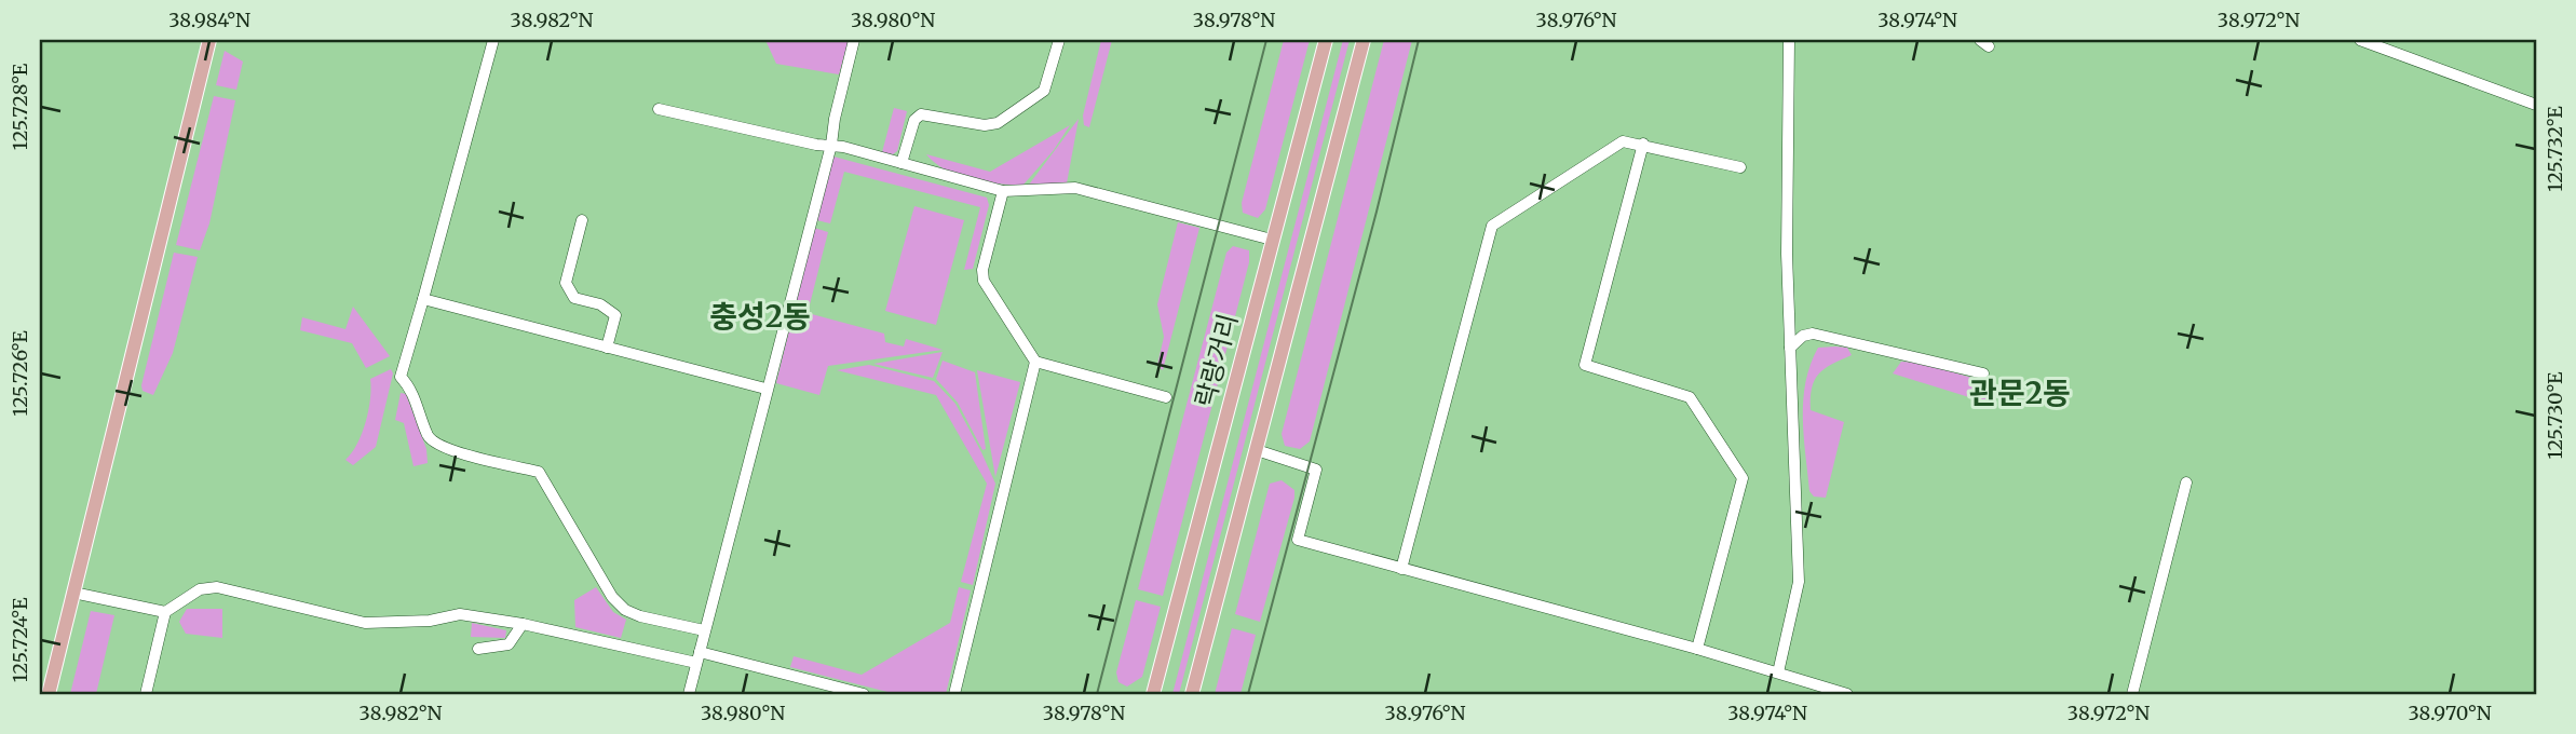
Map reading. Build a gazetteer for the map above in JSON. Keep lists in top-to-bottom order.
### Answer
{
  "streets": {
    "main road": ["락랑거리"]
  },
  "districts": ["충성2동", "관문2동"],
  "coordinates": [
    "38.984°N",
    "38.982°N",
    "38.980°N",
    "38.978°N",
    "38.976°N",
    "38.974°N",
    "38.972°N",
    "125.728°E",
    "125.732°E",
    "125.726°E",
    "125.730°E",
    "125.724°E",
    "38.970°N"
  ]
}
